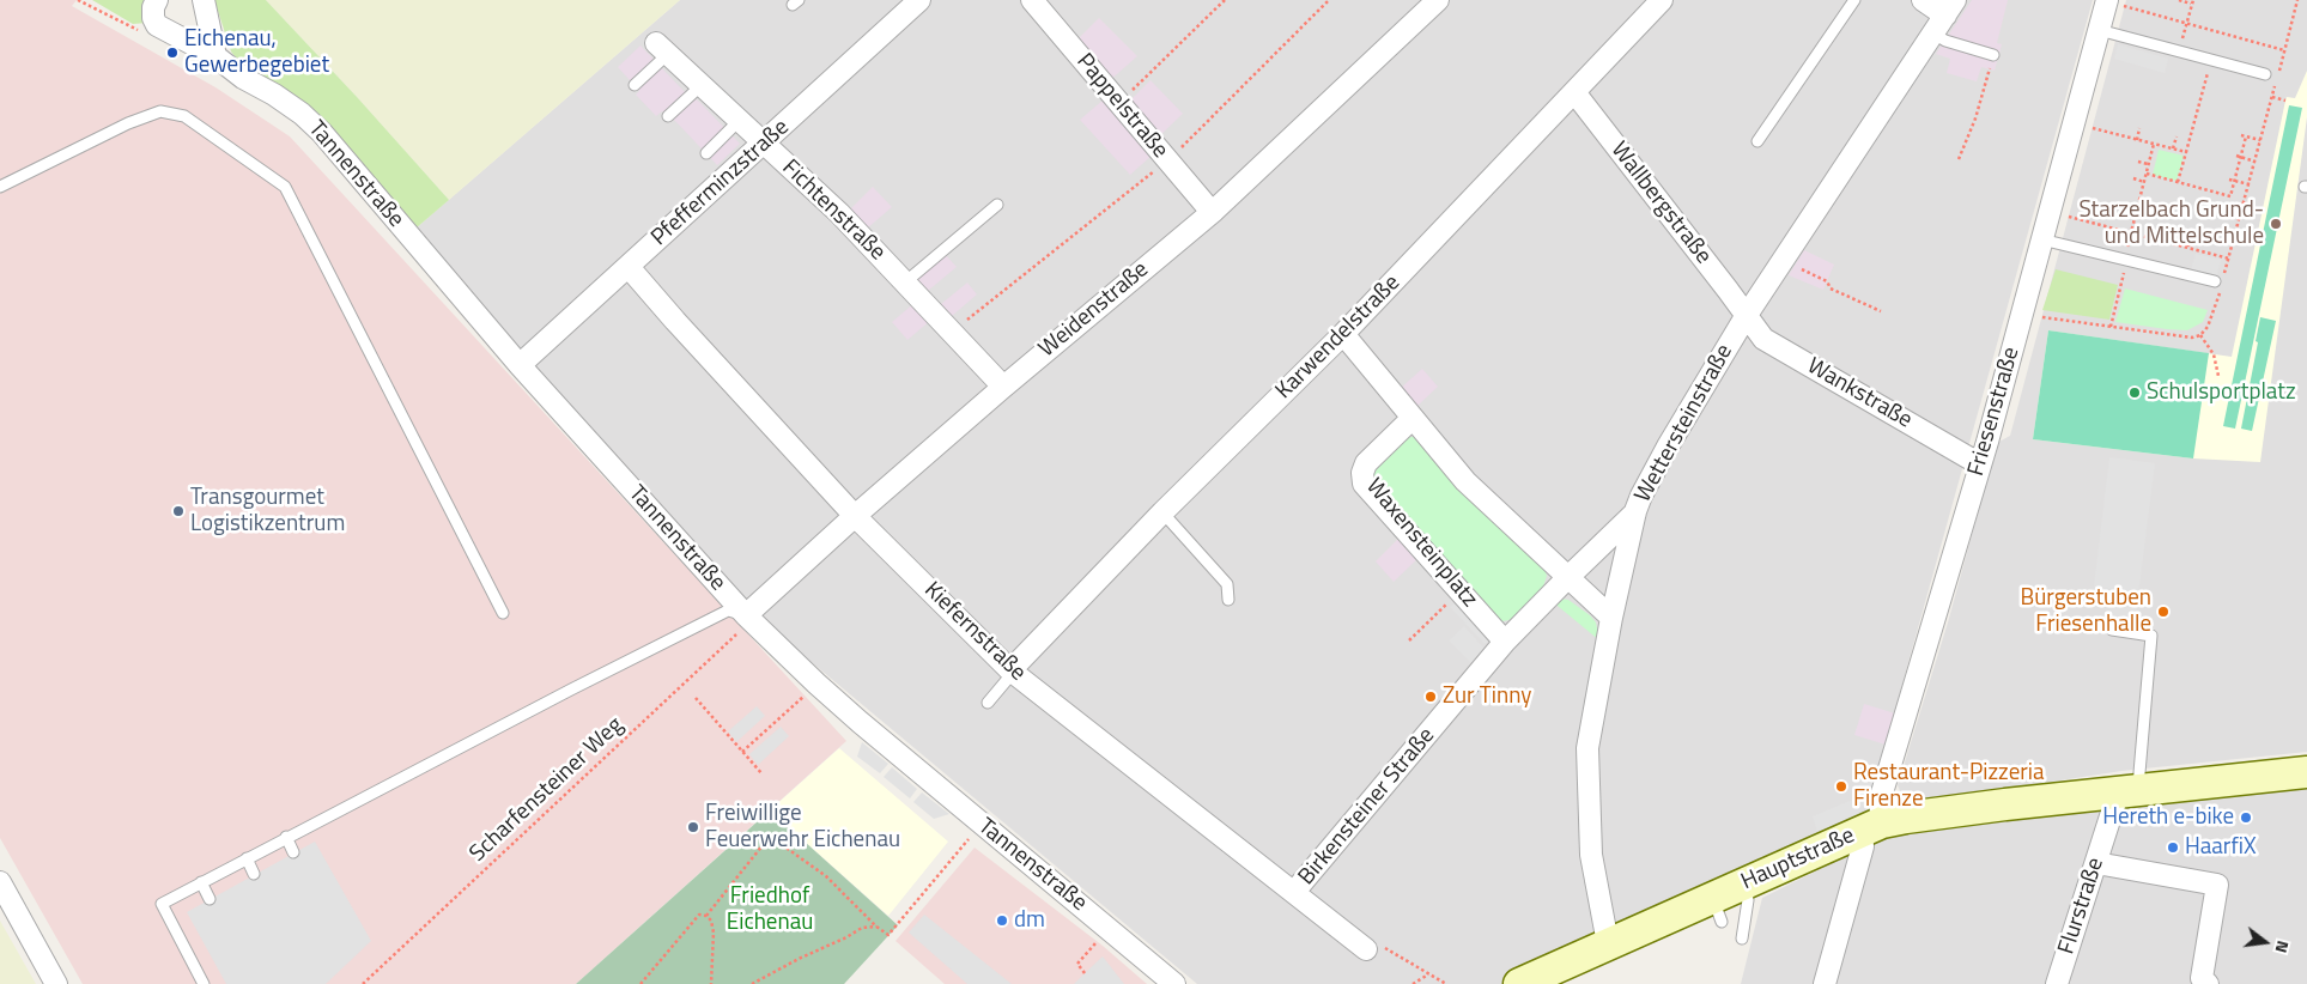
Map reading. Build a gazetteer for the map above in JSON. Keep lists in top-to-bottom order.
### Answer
{
  "streets": {
    "main road": ["Hauptstraße"],
    "street": [
      "Pappelstraße",
      "Tannenstraße",
      "Pfefferminzstraße",
      "Wallbergstraße",
      "Fichtenstraße",
      "Weidenstraße",
      "Karwendelstraße",
      "Wankstraße",
      "Friesenstraße",
      "Wettersteinstraße",
      "Waxensteinplatz",
      "Kiefernstraße",
      "Birkensteiner Straße",
      "Flurstraße"
    ],
    "path": ["Scharfensteiner Weg"]
  },
  "crossings": [
    ["Pappelstraße", "Weidenstraße"],
    ["Tannenstraße", "Pfefferminzstraße"],
    ["Tannenstraße", "Weidenstraße"],
    ["Tannenstraße", "Scharfensteiner Weg"],
    ["Pfefferminzstraße", "Fichtenstraße"],
    ["Pfefferminzstraße", "Kiefernstraße"],
    ["Wallbergstraße", "Karwendelstraße"],
    ["Wallbergstraße", "Wankstraße"],
    ["Wallbergstraße", "Wettersteinstraße"],
    ["Fichtenstraße", "Weidenstraße"],
    ["Weidenstraße", "Kiefernstraße"],
    ["Weidenstraße", "Scharfensteiner Weg"],
    ["Karwendelstraße", "Kiefernstraße"],
    ["Wankstraße", "Friesenstraße"],
    ["Wankstraße", "Wettersteinstraße"],
    ["Friesenstraße", "Hauptstraße"],
    ["Wettersteinstraße", "Birkensteiner Straße"],
    ["Wettersteinstraße", "Hauptstraße"],
    ["Waxensteinplatz", "Birkensteiner Straße"],
    ["Kiefernstraße", "Birkensteiner Straße"],
    ["Hauptstraße", "Flurstraße"]
  ],
  "parks": ["Friedhof Eichenau"],
  "places": [
    "Eichenau, Gewerbegebiet",
    "Starzelbach Grund- und Mittelschule",
    "Schulsportplatz",
    "Transgourmet Logistikzentrum",
    "Bürgerstuben Friesenhalle",
    "Zur Tinny",
    "Restaurant-Pizzeria Firenze",
    "Hereth e-bike",
    "Freiwillige Feuerwehr Eichenau",
    "HaarfiX",
    "dm"
  ],
  "north": "right"
}
